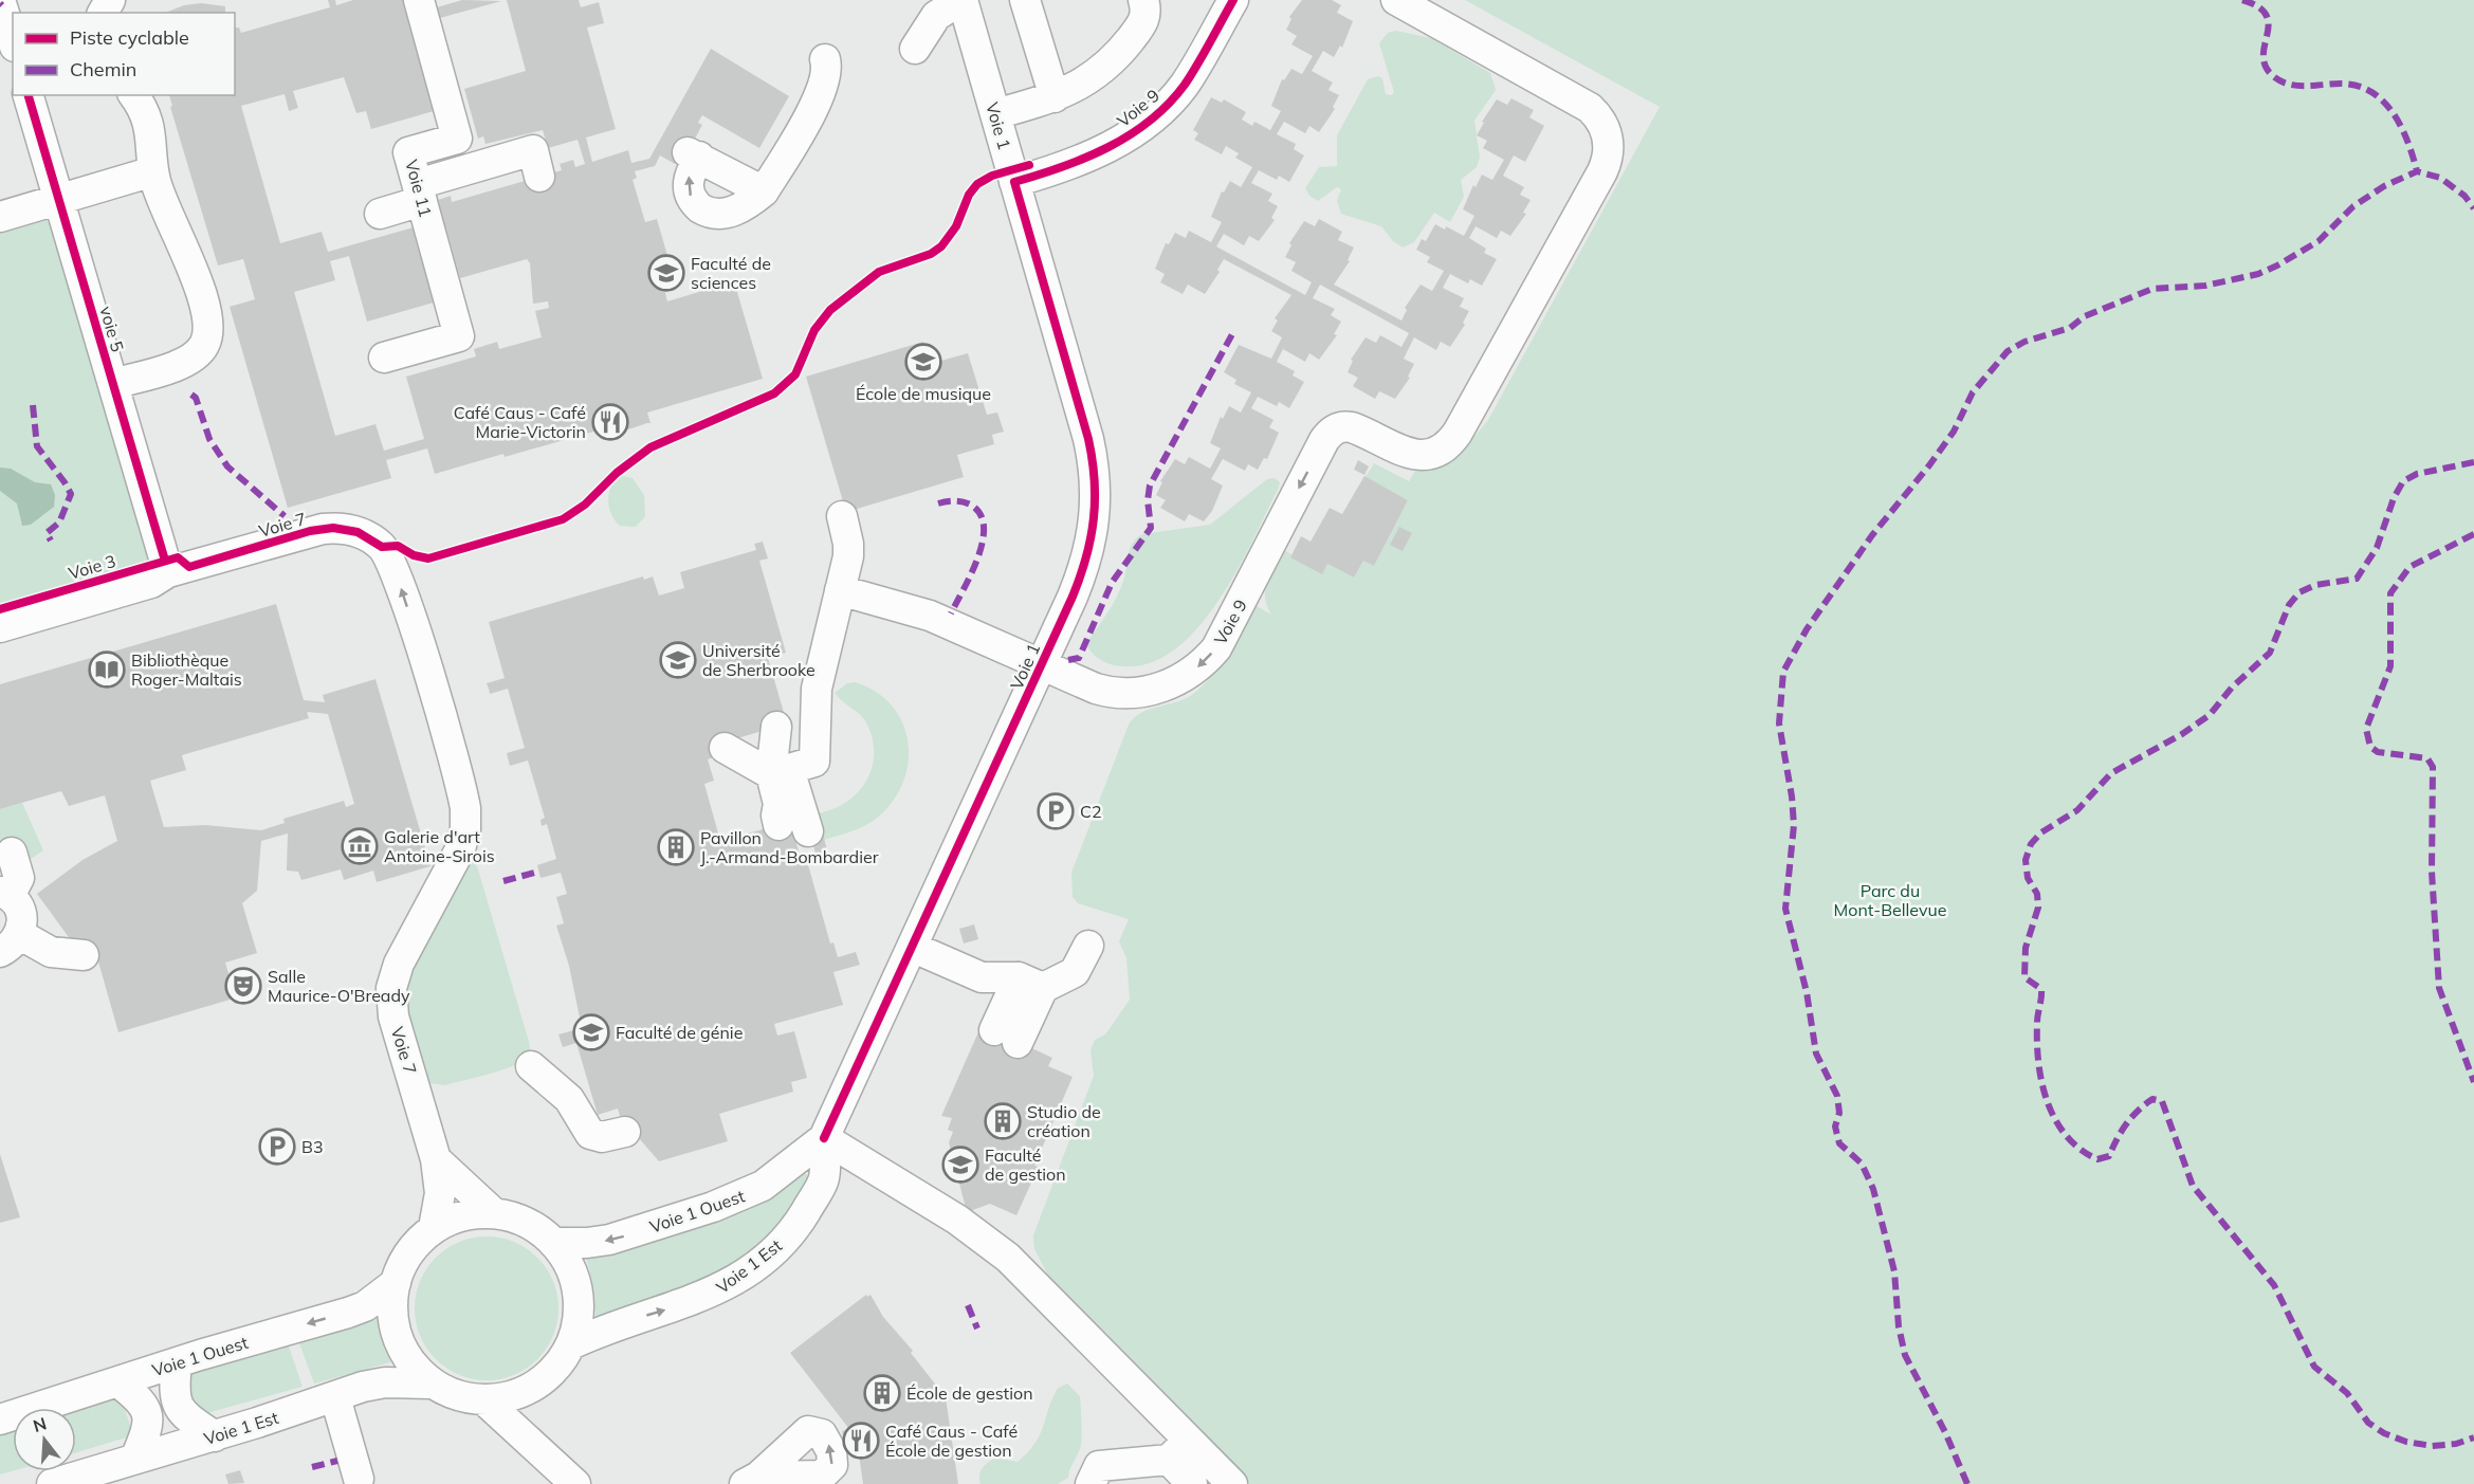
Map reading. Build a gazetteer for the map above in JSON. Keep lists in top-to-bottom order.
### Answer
{
  "streets": {
    "lane": [
      "Voie 9",
      "Voie 1",
      "Voie 11",
      "voie 5",
      "Voie 7",
      "Voie 3",
      "Voie 1 Ouest",
      "Voie 1 Est"
    ]
  },
  "crossings": [
    ["Voie 9", "Voie 1"],
    ["Voie 1", "Voie 1 Ouest"],
    ["Voie 1", "Voie 1 Est"],
    ["voie 5", "Voie 7"],
    ["voie 5", "Voie 3"],
    ["Voie 7", "Voie 3"],
    ["Voie 7", "Voie 1 Ouest"],
    ["Voie 7", "Voie 1 Est"],
    ["Voie 1 Ouest", "Voie 1 Est"]
  ],
  "one_way": ["Voie 1 Ouest", "Voie 1 Est"],
  "parks": ["Parc du Mont-Bellevue"],
  "places": {
    "school or university": [
      "Faculté de sciences",
      "École de musique",
      "Université de Sherbrooke",
      "Faculté de génie",
      "Faculté de gestion"
    ],
    "restaurant": ["Café Caus - Café Marie-Victorin", "Café Caus - Café École de gestion"],
    "library": ["Bibliothèque Roger-Maltais"],
    "parking": ["C2", "B3"],
    "museum": ["Galerie d'art Antoine-Sirois"],
    "building": ["Pavillon J.-Armand-Bombardier", "Studio de création", "École de gestion"],
    "theatre": ["Salle Maurice-O'Bready"]
  },
  "legend": ["Piste cyclable", "Chemin"],
  "north": "top"
}
